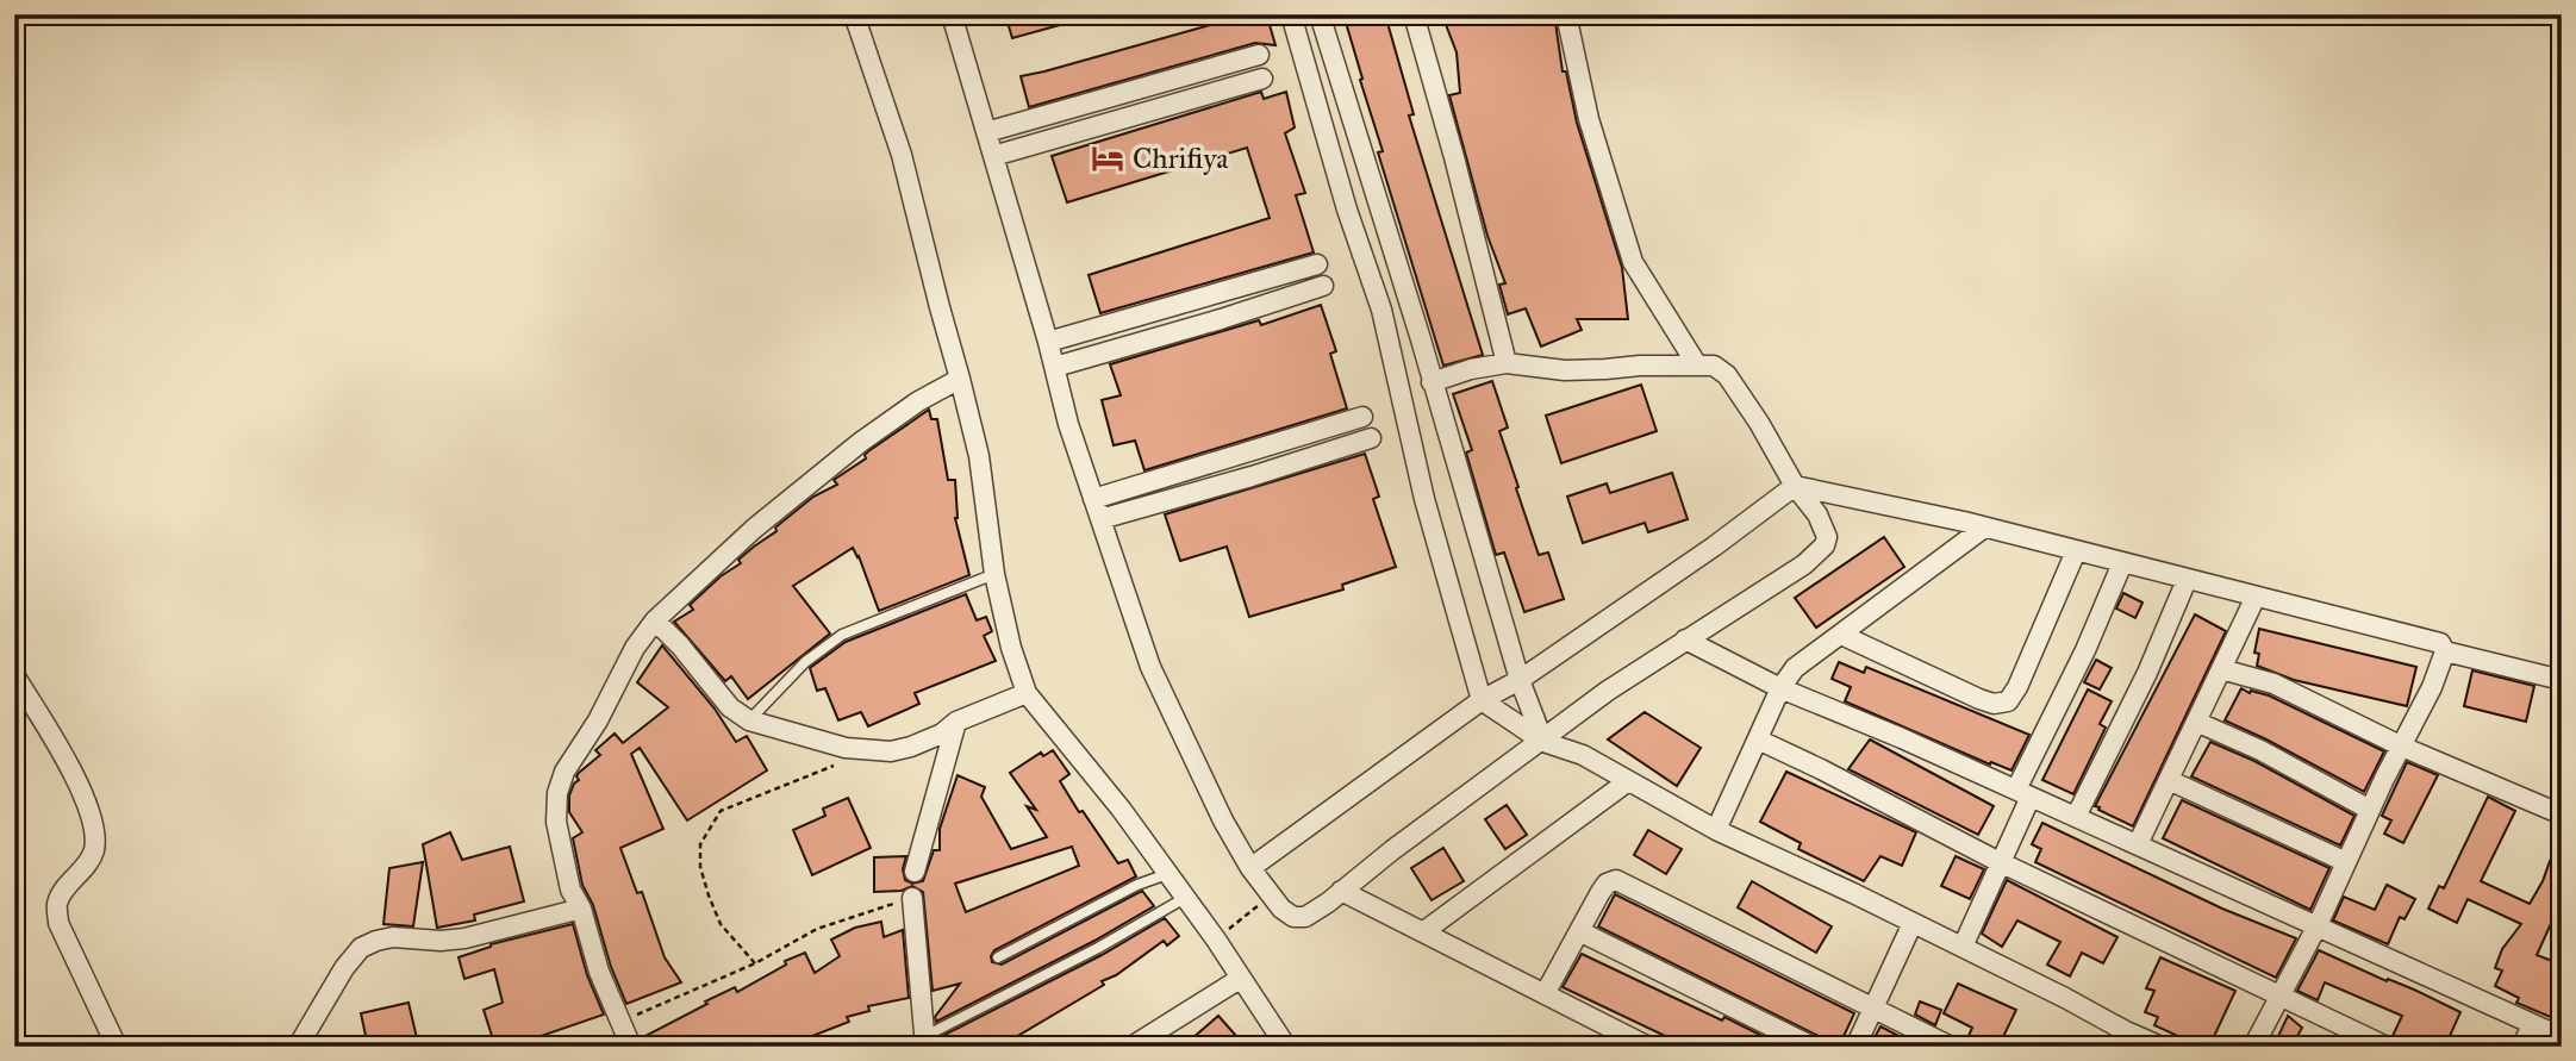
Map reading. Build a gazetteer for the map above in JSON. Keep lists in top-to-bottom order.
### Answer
{
  "places": {
    "hotel": ["Chrifiya"]
  }
}
